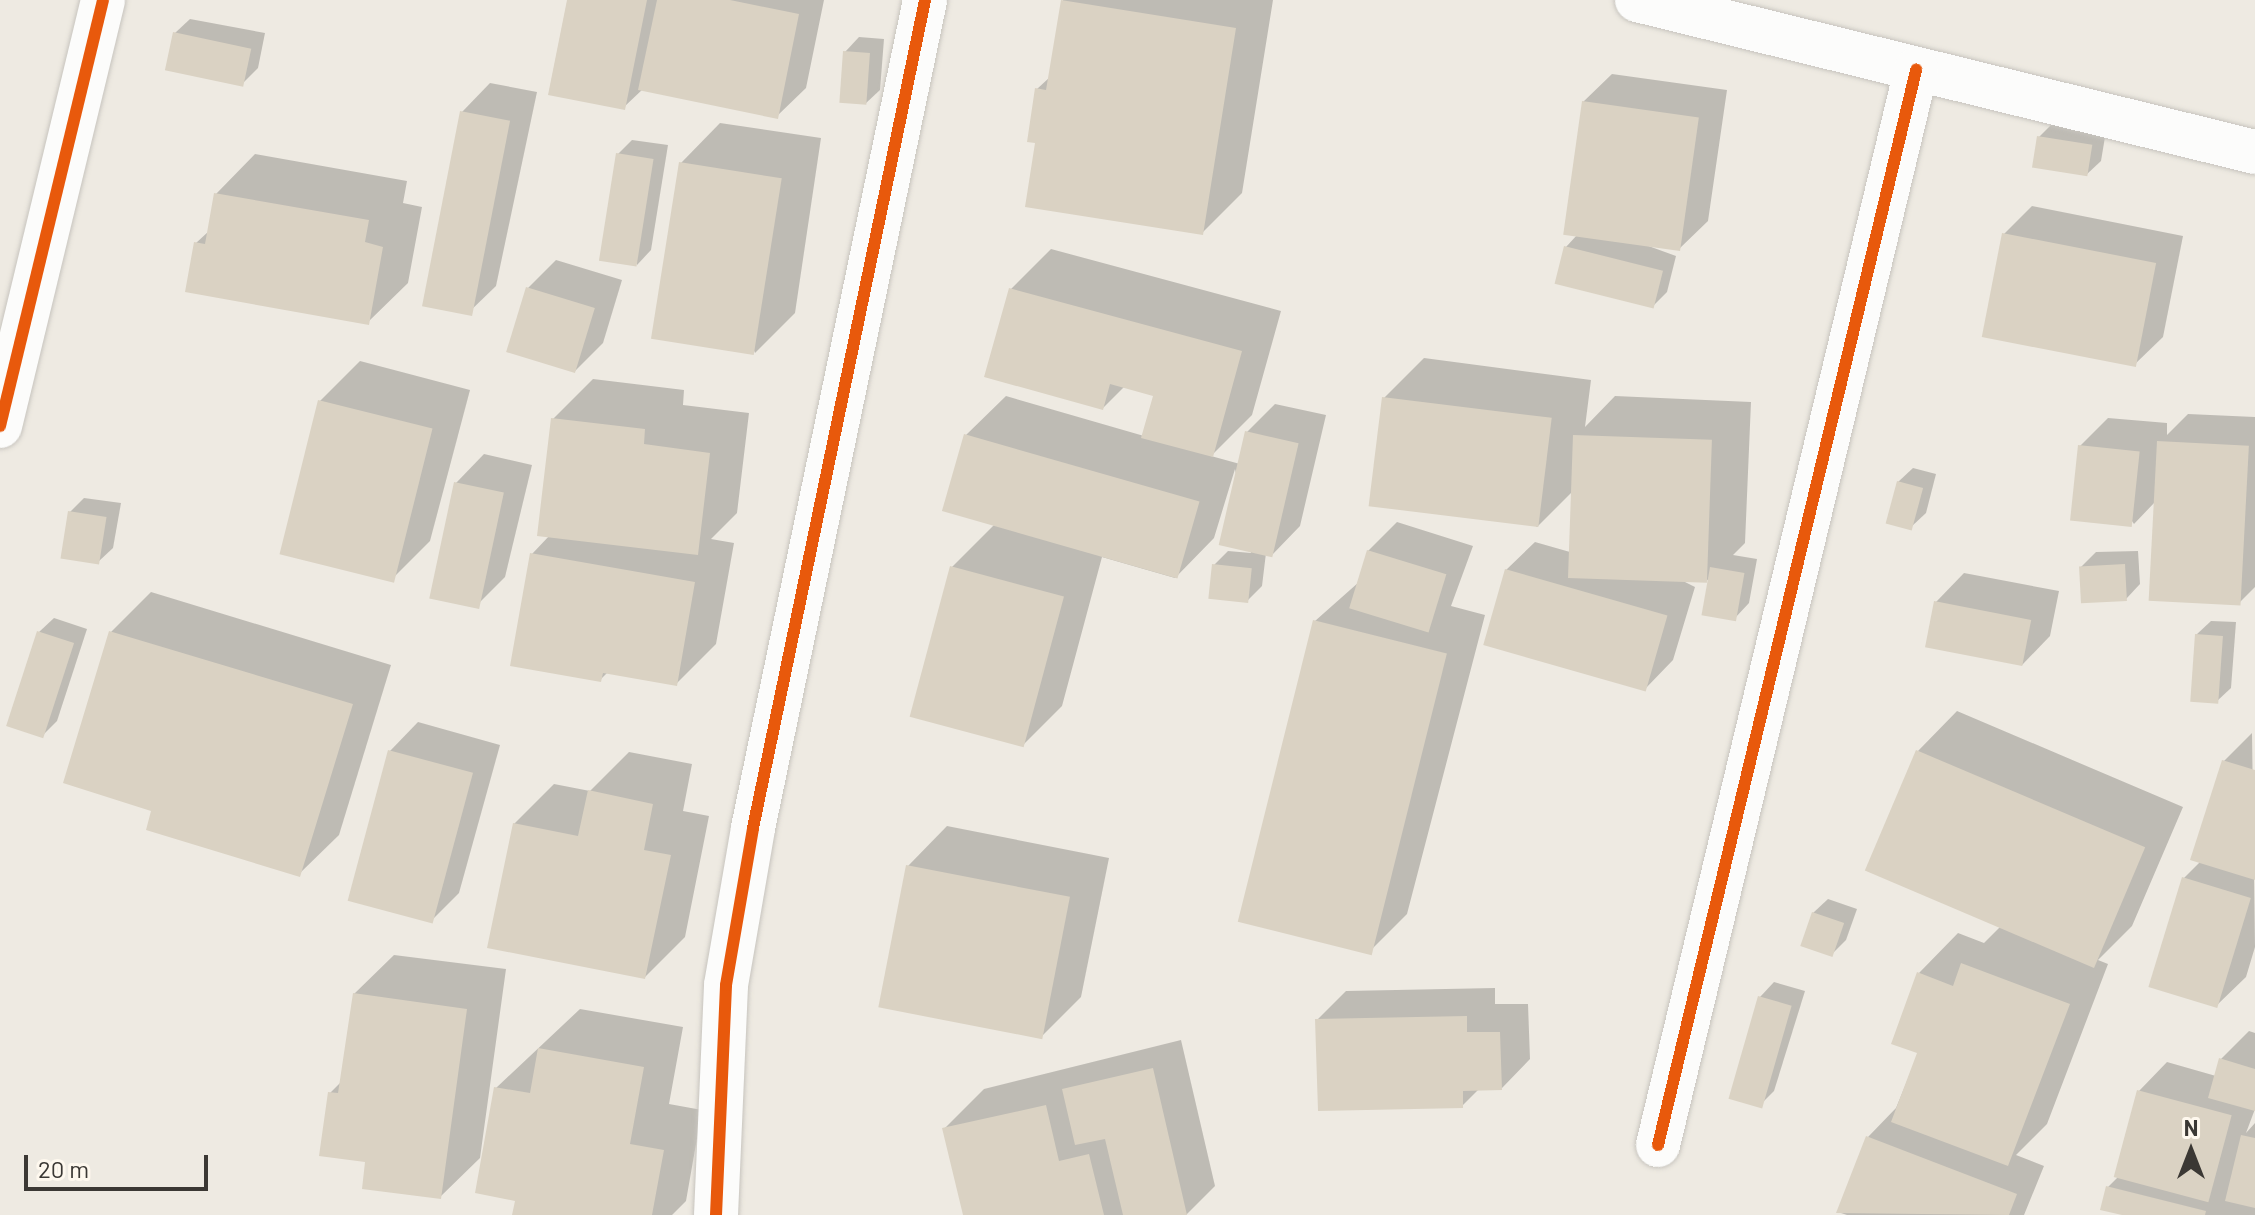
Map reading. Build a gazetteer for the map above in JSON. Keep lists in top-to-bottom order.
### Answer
{
  "scale_bar": "20 m",
  "north": "top"
}
